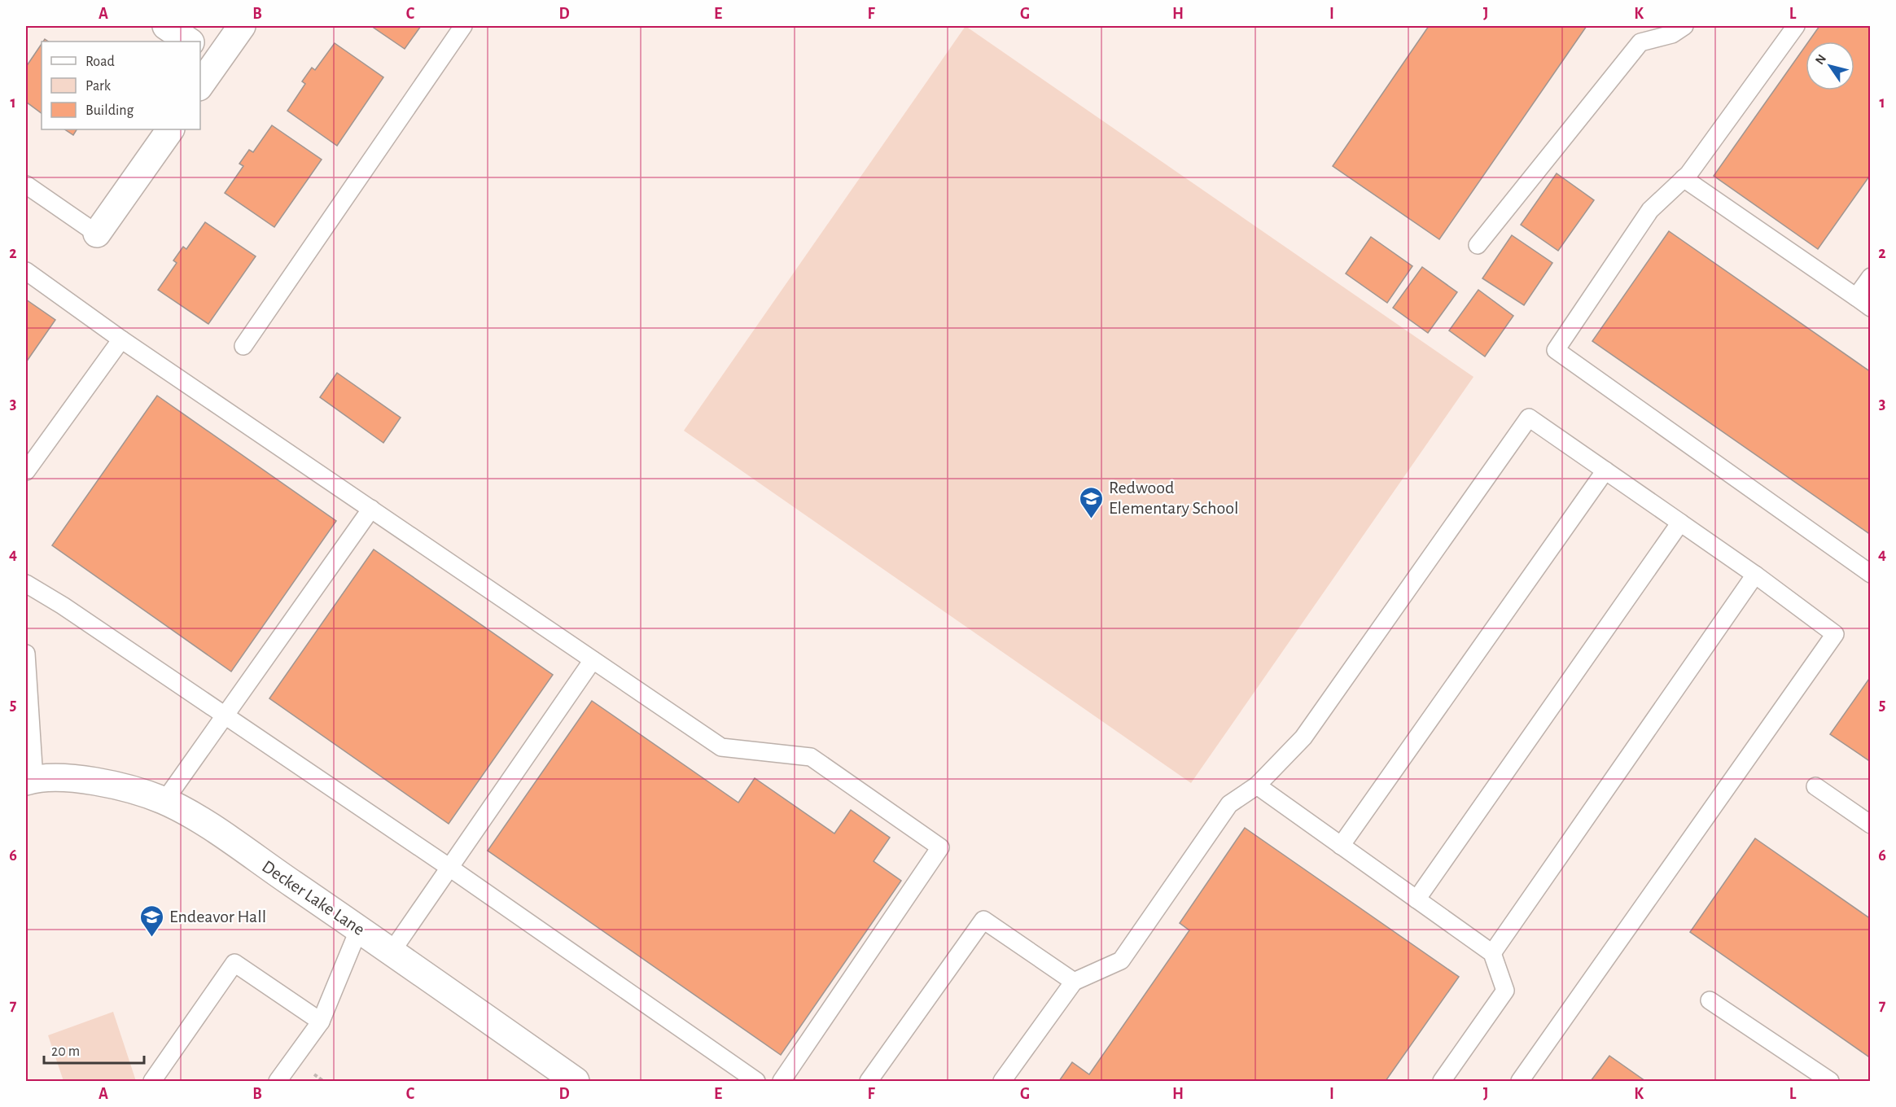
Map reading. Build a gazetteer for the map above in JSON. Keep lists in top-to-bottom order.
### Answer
{
  "streets": {
    "street": ["Decker Lake Lane"]
  },
  "places": {
    "school or university": ["Redwood Elementary School", "Endeavor Hall"]
  },
  "legend": ["Road", "Park", "Building"],
  "scale_bar": "20 m",
  "north": "top left",
  "grid": {
    "columns": [
      "A",
      "B",
      "C",
      "D",
      "E",
      "F",
      "G",
      "H",
      "I",
      "J",
      "K",
      "L"
    ],
    "rows": [
      "1",
      "2",
      "3",
      "4",
      "5",
      "6",
      "7"
    ]
  }
}
